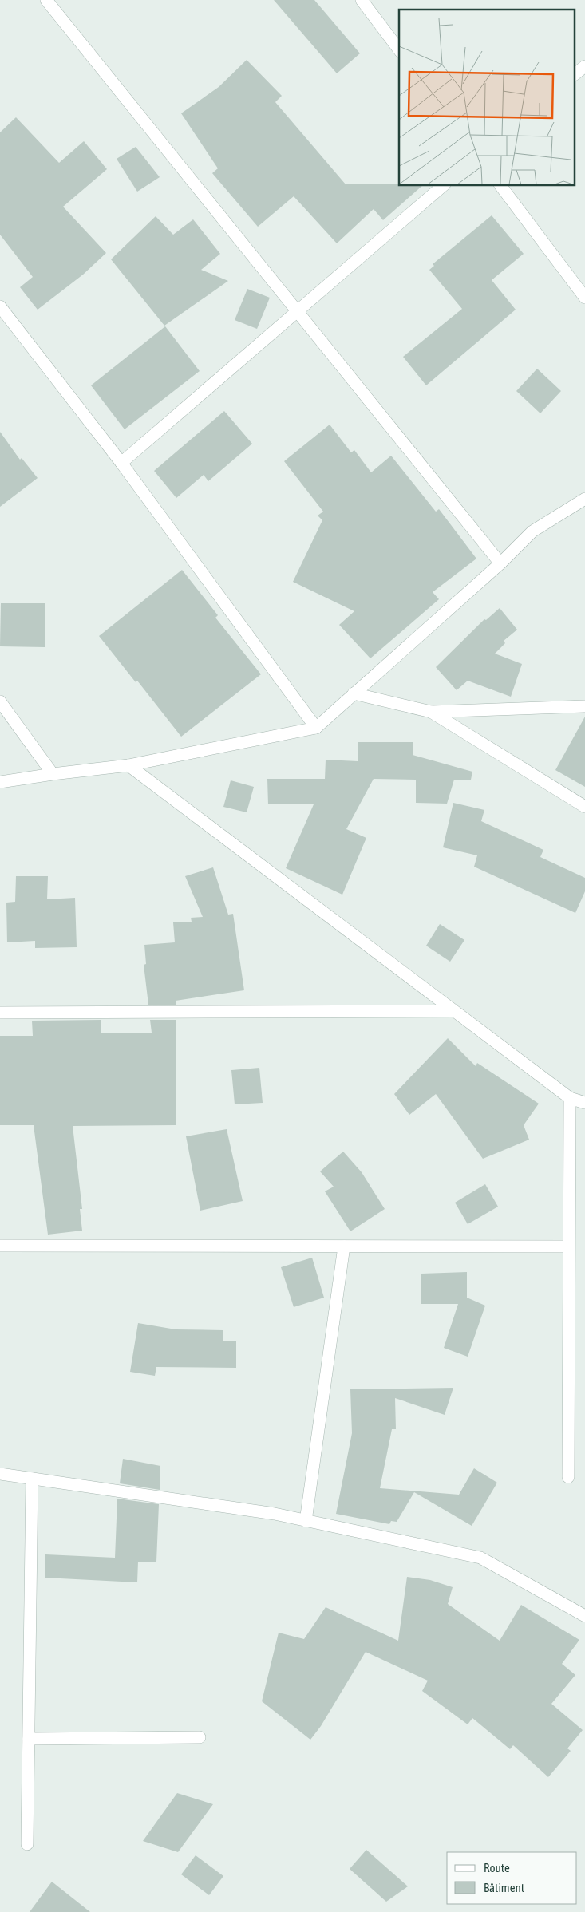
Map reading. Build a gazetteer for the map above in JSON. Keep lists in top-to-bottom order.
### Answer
{
  "legend": ["Route", "Bâtiment"]
}
